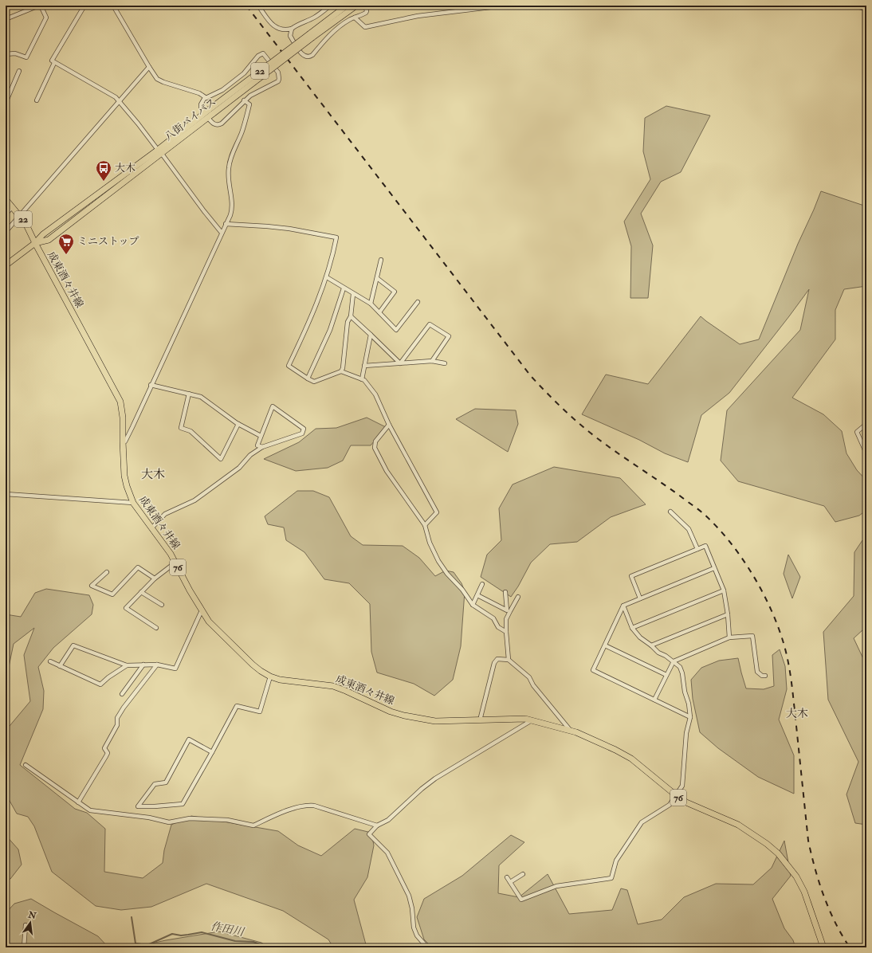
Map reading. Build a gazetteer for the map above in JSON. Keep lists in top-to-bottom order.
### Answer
{
  "streets": {
    "main road": [
      "22",
      "八街バイパス",
      "成東酒々井線",
      "76"
    ]
  },
  "crossings": [
    ["22", "八街バイパス"],
    ["22", "成東酒々井線"],
    ["八街バイパス", "成東酒々井線"]
  ],
  "districts": ["大木", "大木"],
  "water": ["作田川"],
  "places": {
    "bus stop": ["大木"],
    "supermarket": ["ミニストップ"]
  },
  "north": "top"
}
